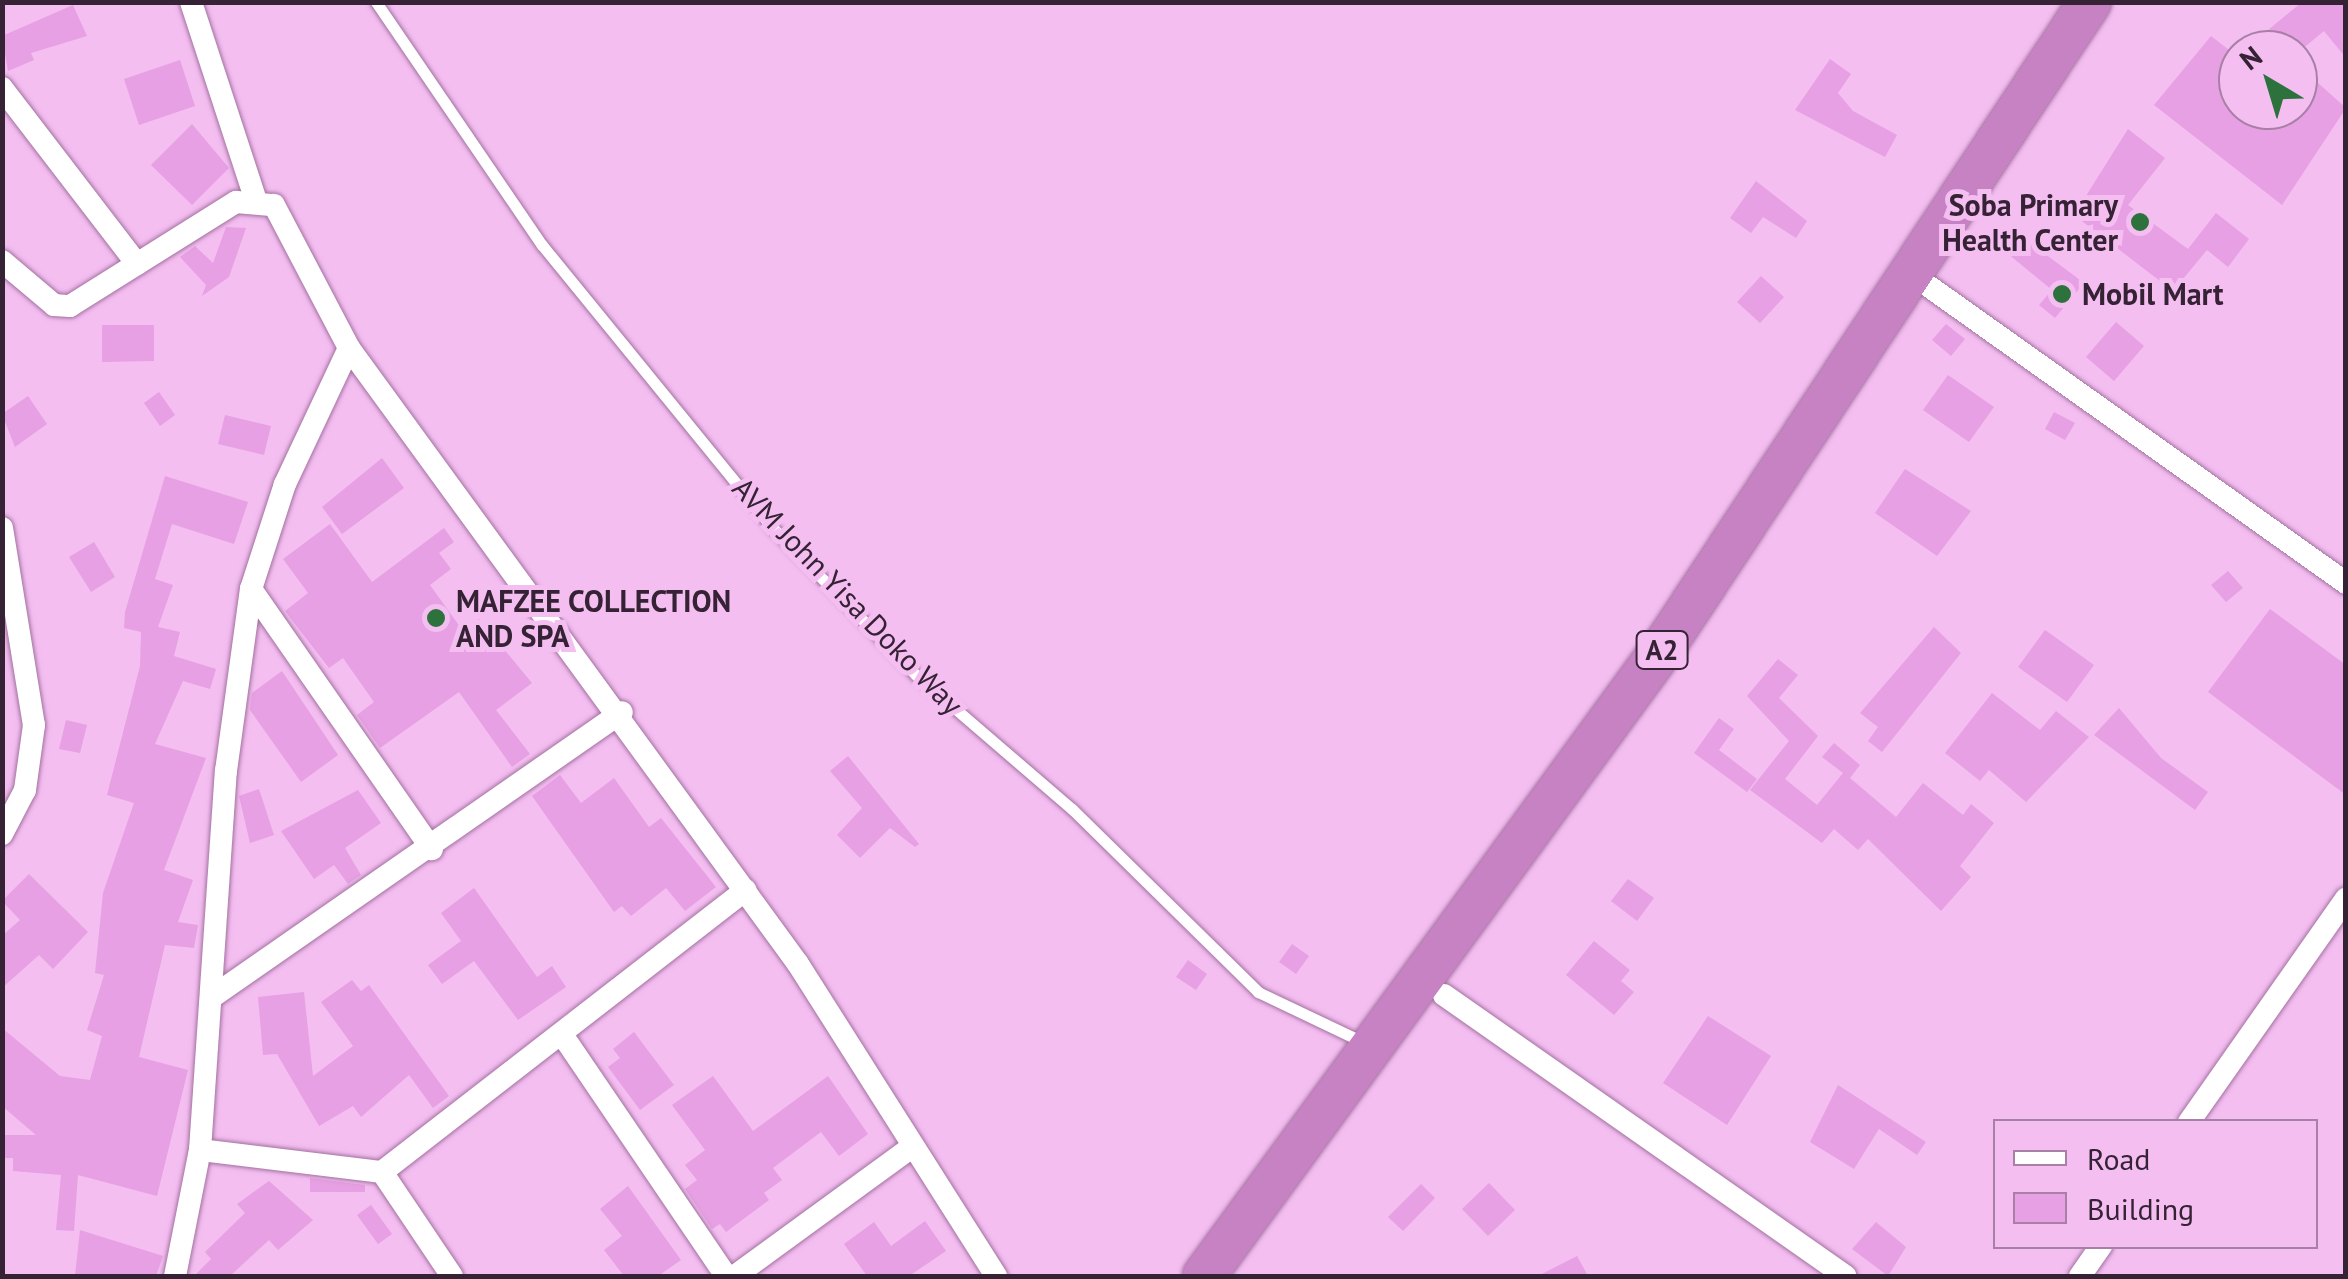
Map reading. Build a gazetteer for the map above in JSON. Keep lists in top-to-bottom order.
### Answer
{
  "streets": {
    "highway": ["A2"],
    "lane": ["AVM John Yisa Doko Way"]
  },
  "crossings": [
    ["AVM John Yisa Doko Way", "A2"]
  ],
  "places": ["Soba Primary Health Center", "Mobil Mart", "MAFZEE COLLECTION AND SPA"],
  "legend": ["Road", "Building"],
  "north": "top left"
}
